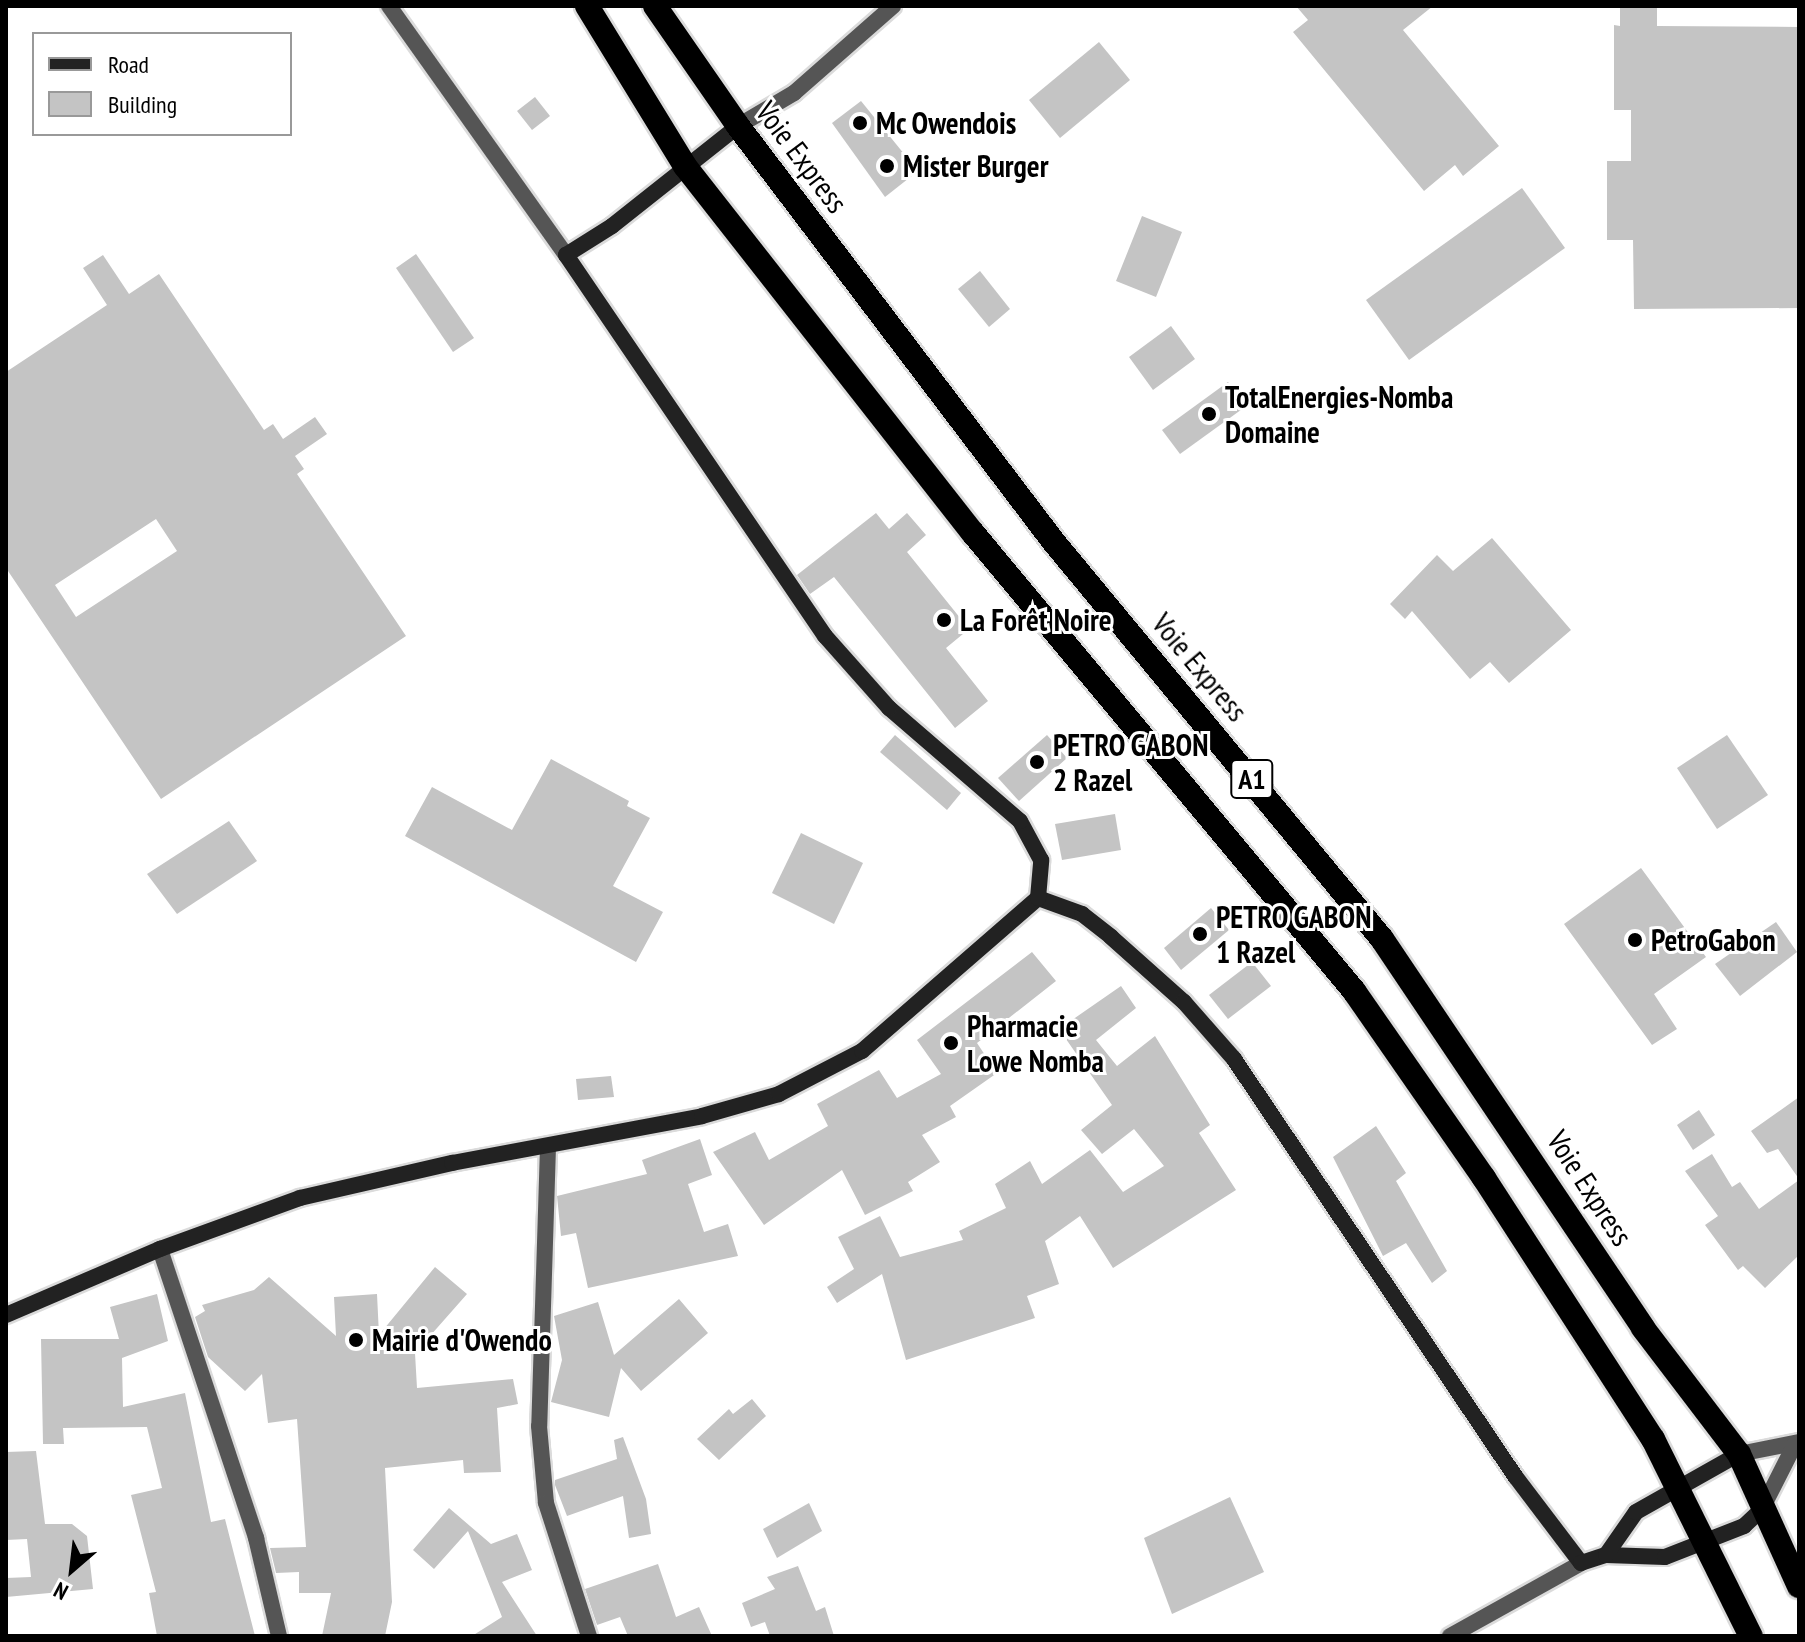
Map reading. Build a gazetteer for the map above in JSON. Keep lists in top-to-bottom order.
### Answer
{
  "streets": {
    "highway": ["Voie Express", "A1"]
  },
  "places": [
    "Mc Owendois",
    "Mister Burger",
    "TotalEnergies-Nomba Domaine",
    "La Forêt Noire",
    "PETRO GABON 2 Razel",
    "PETRO GABON 1 Razel",
    "PetroGabon",
    "Pharmacie Lowe Nomba",
    "Mairie d'Owendo"
  ],
  "legend": ["Road", "Building"],
  "north": "bottom left"
}
